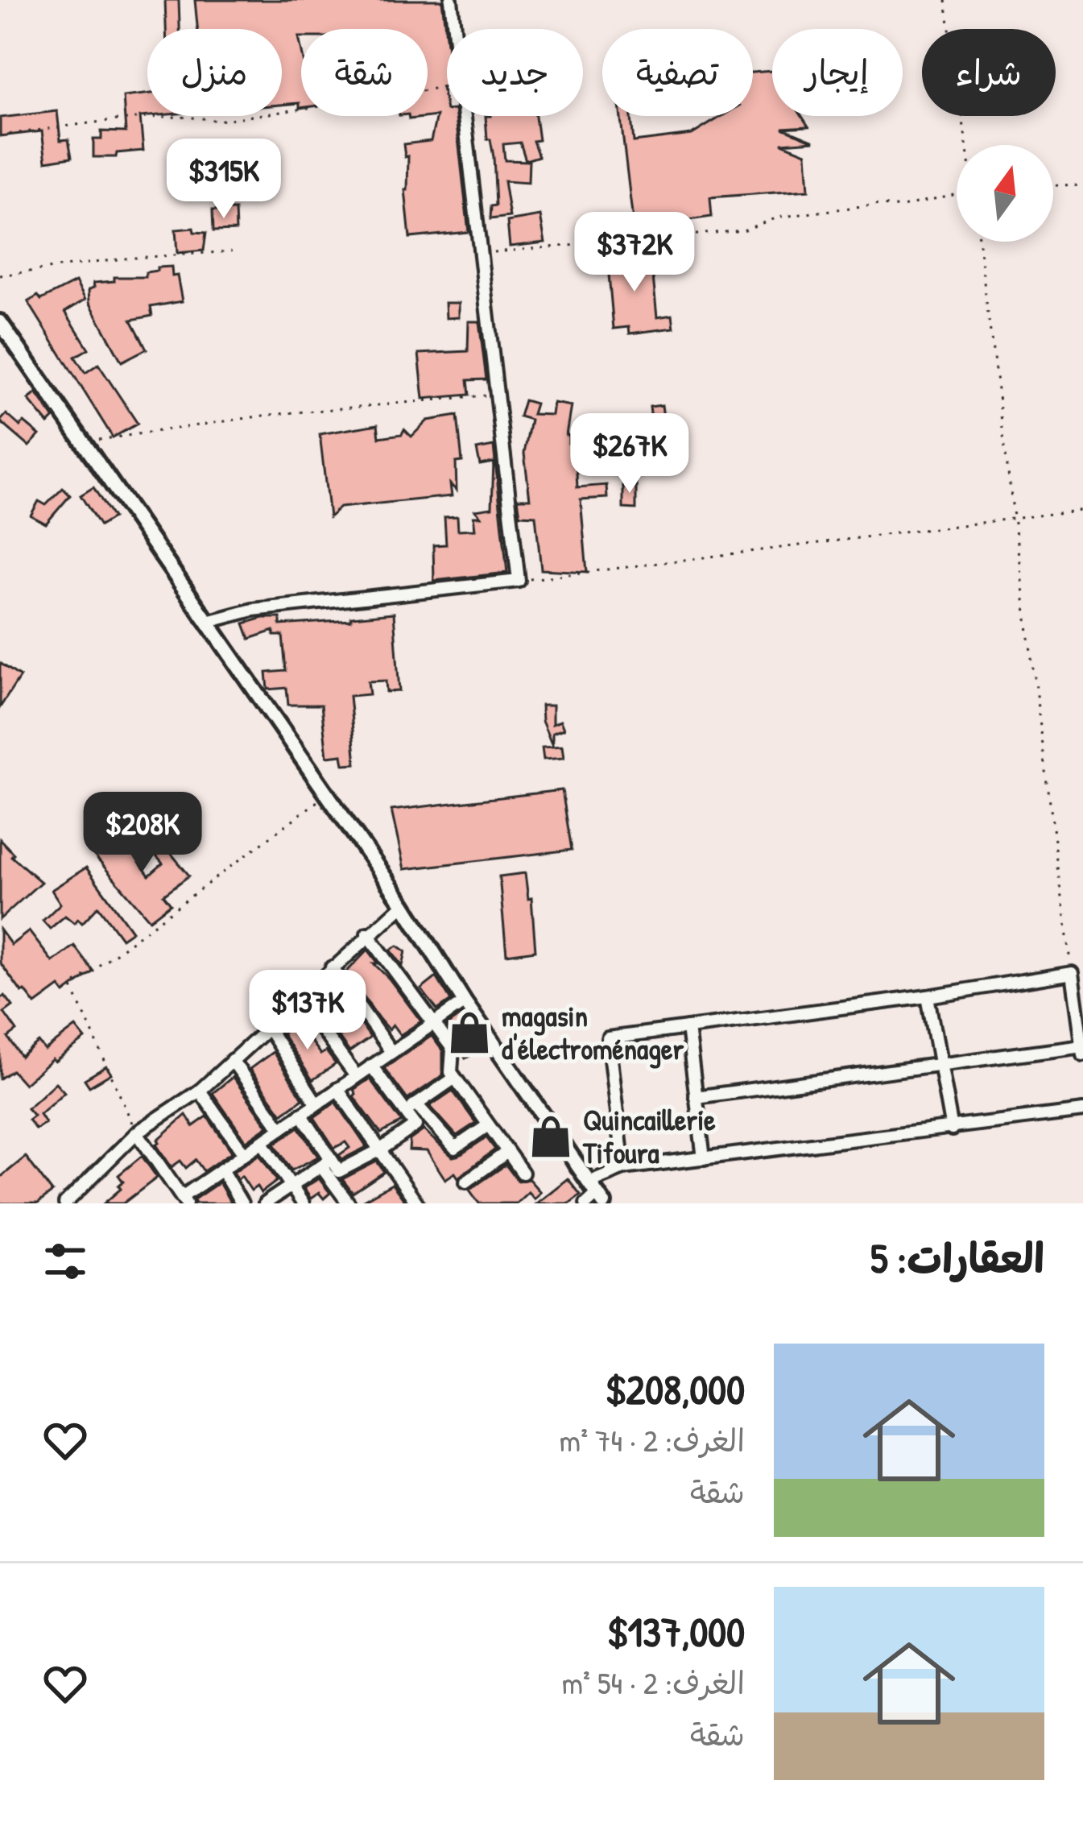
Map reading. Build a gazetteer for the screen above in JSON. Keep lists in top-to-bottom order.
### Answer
{
  "places": {
    "shop": ["magasin d'électroménager", "Quincaillerie Tifoura"]
  },
  "north": "top",
  "page": {
    "chip": [
      "شراء",
      "إيجار",
      "تصفية",
      "جديد",
      "شقة",
      "منزل"
    ],
    "price": [
      "$315K",
      "$372K",
      "$267K",
      "$208K",
      "$137K"
    ],
    "heading": "العقارات: 5",
    "list": [
      {
        "name": "$208,000",
        "note": "الغرف: 2 · 74 m² · شقة"
      },
      {
        "name": "$137,000",
        "note": "الغرف: 2 · 54 m² · شقة"
      }
    ]
  }
}
